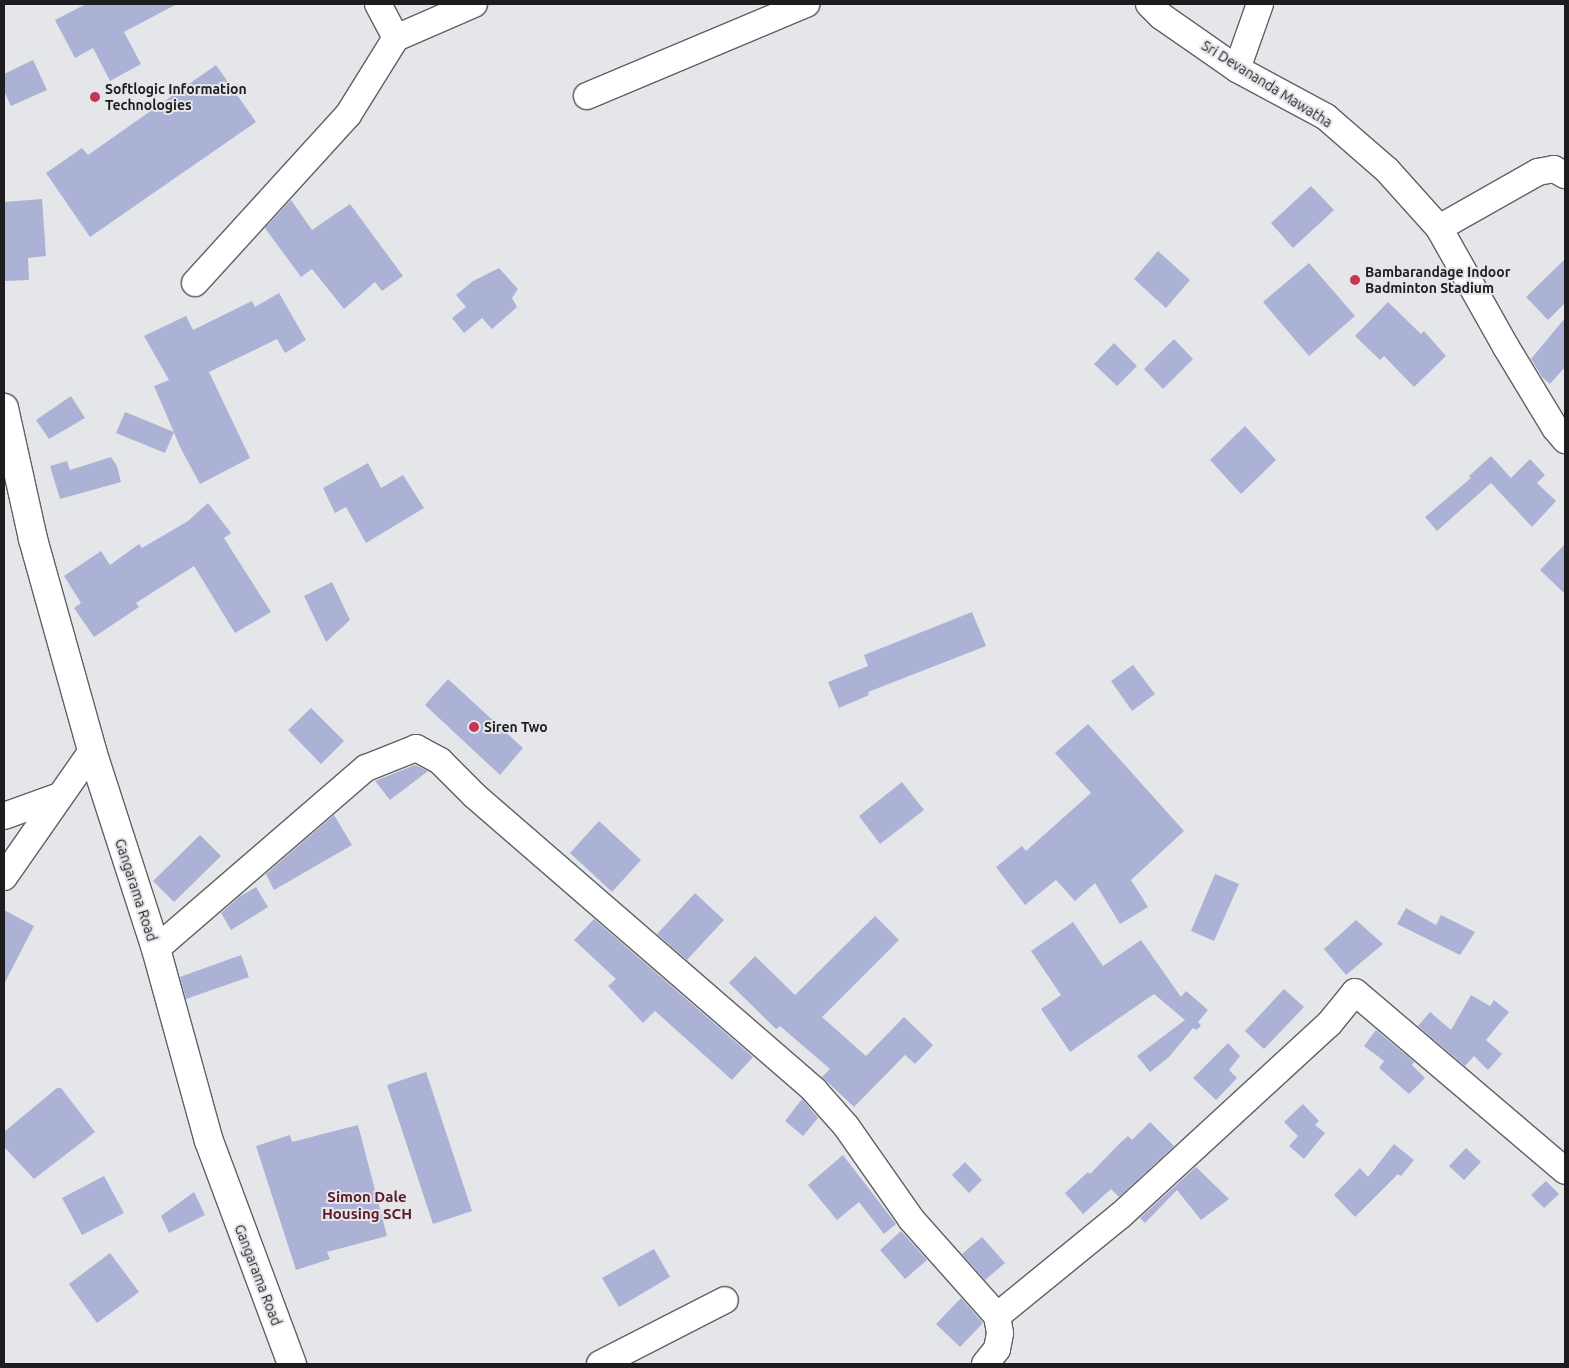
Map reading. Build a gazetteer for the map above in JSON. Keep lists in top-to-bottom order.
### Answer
{
  "streets": {
    "street": ["Sri Devananda Mawatha", "Gangarama Road"]
  },
  "districts": ["Simon Dale Housing SCH"],
  "places": ["Softlogic Information Technologies", "Bambarandage Indoor Badminton Stadium", "Siren Two"]
}
